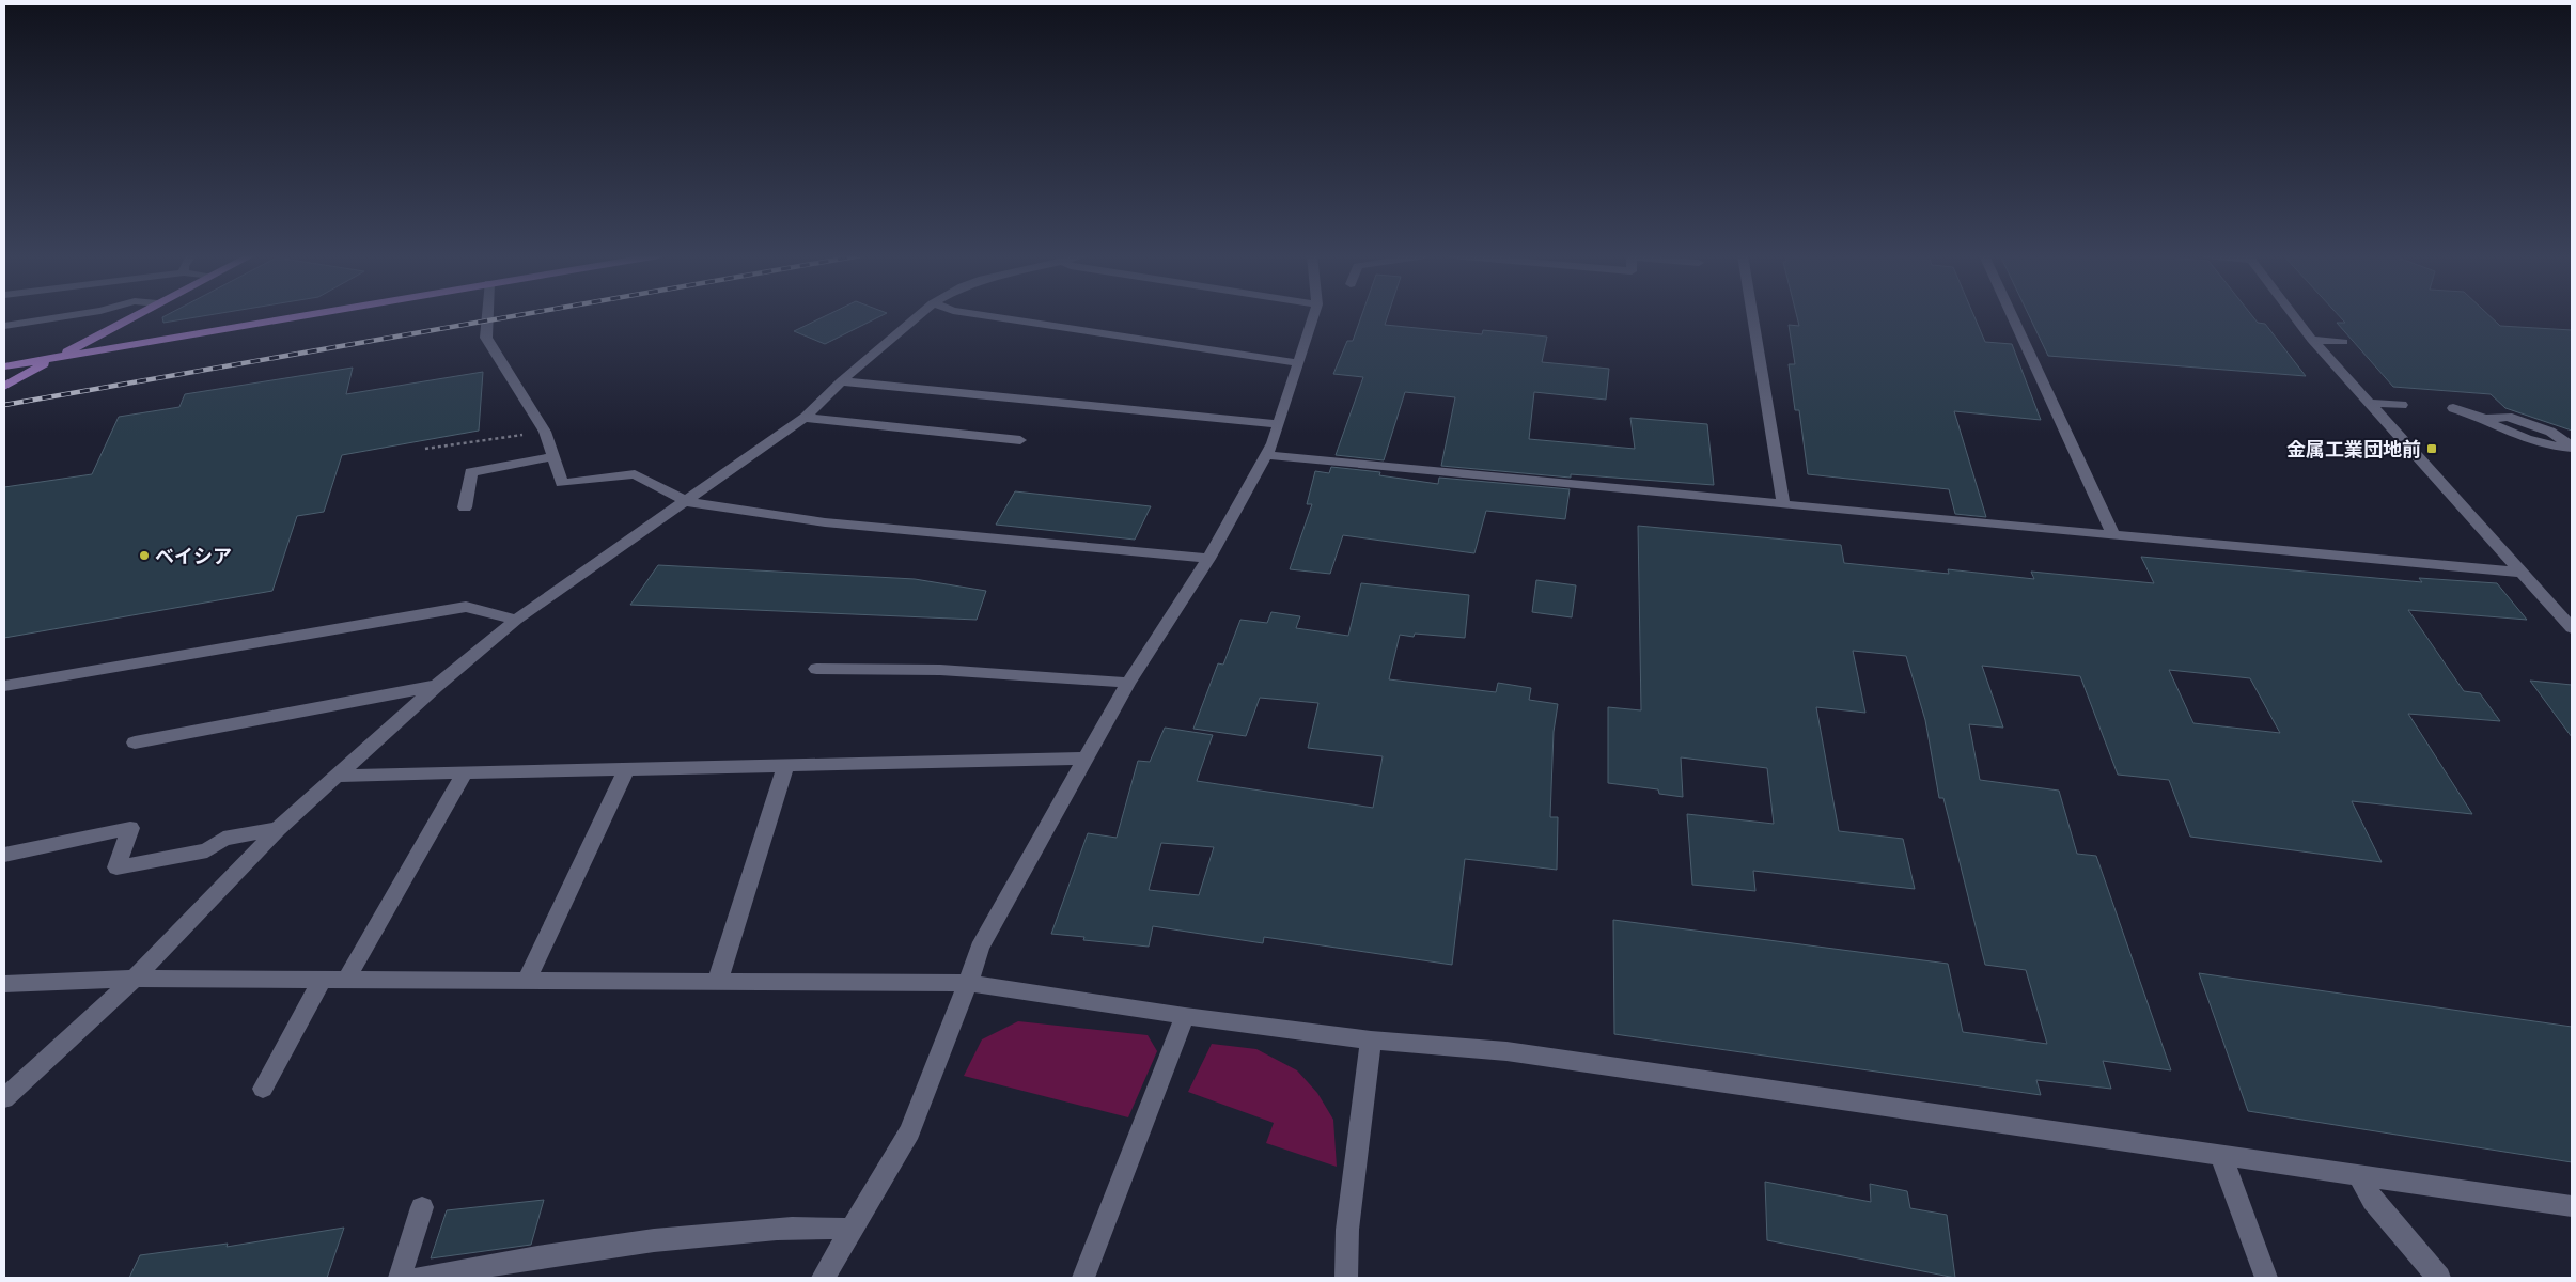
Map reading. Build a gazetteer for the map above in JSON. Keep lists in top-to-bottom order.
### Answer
{
  "places": {
    "transit": ["金属工業団地前"],
    "other": ["ベイシア"]
  }
}
